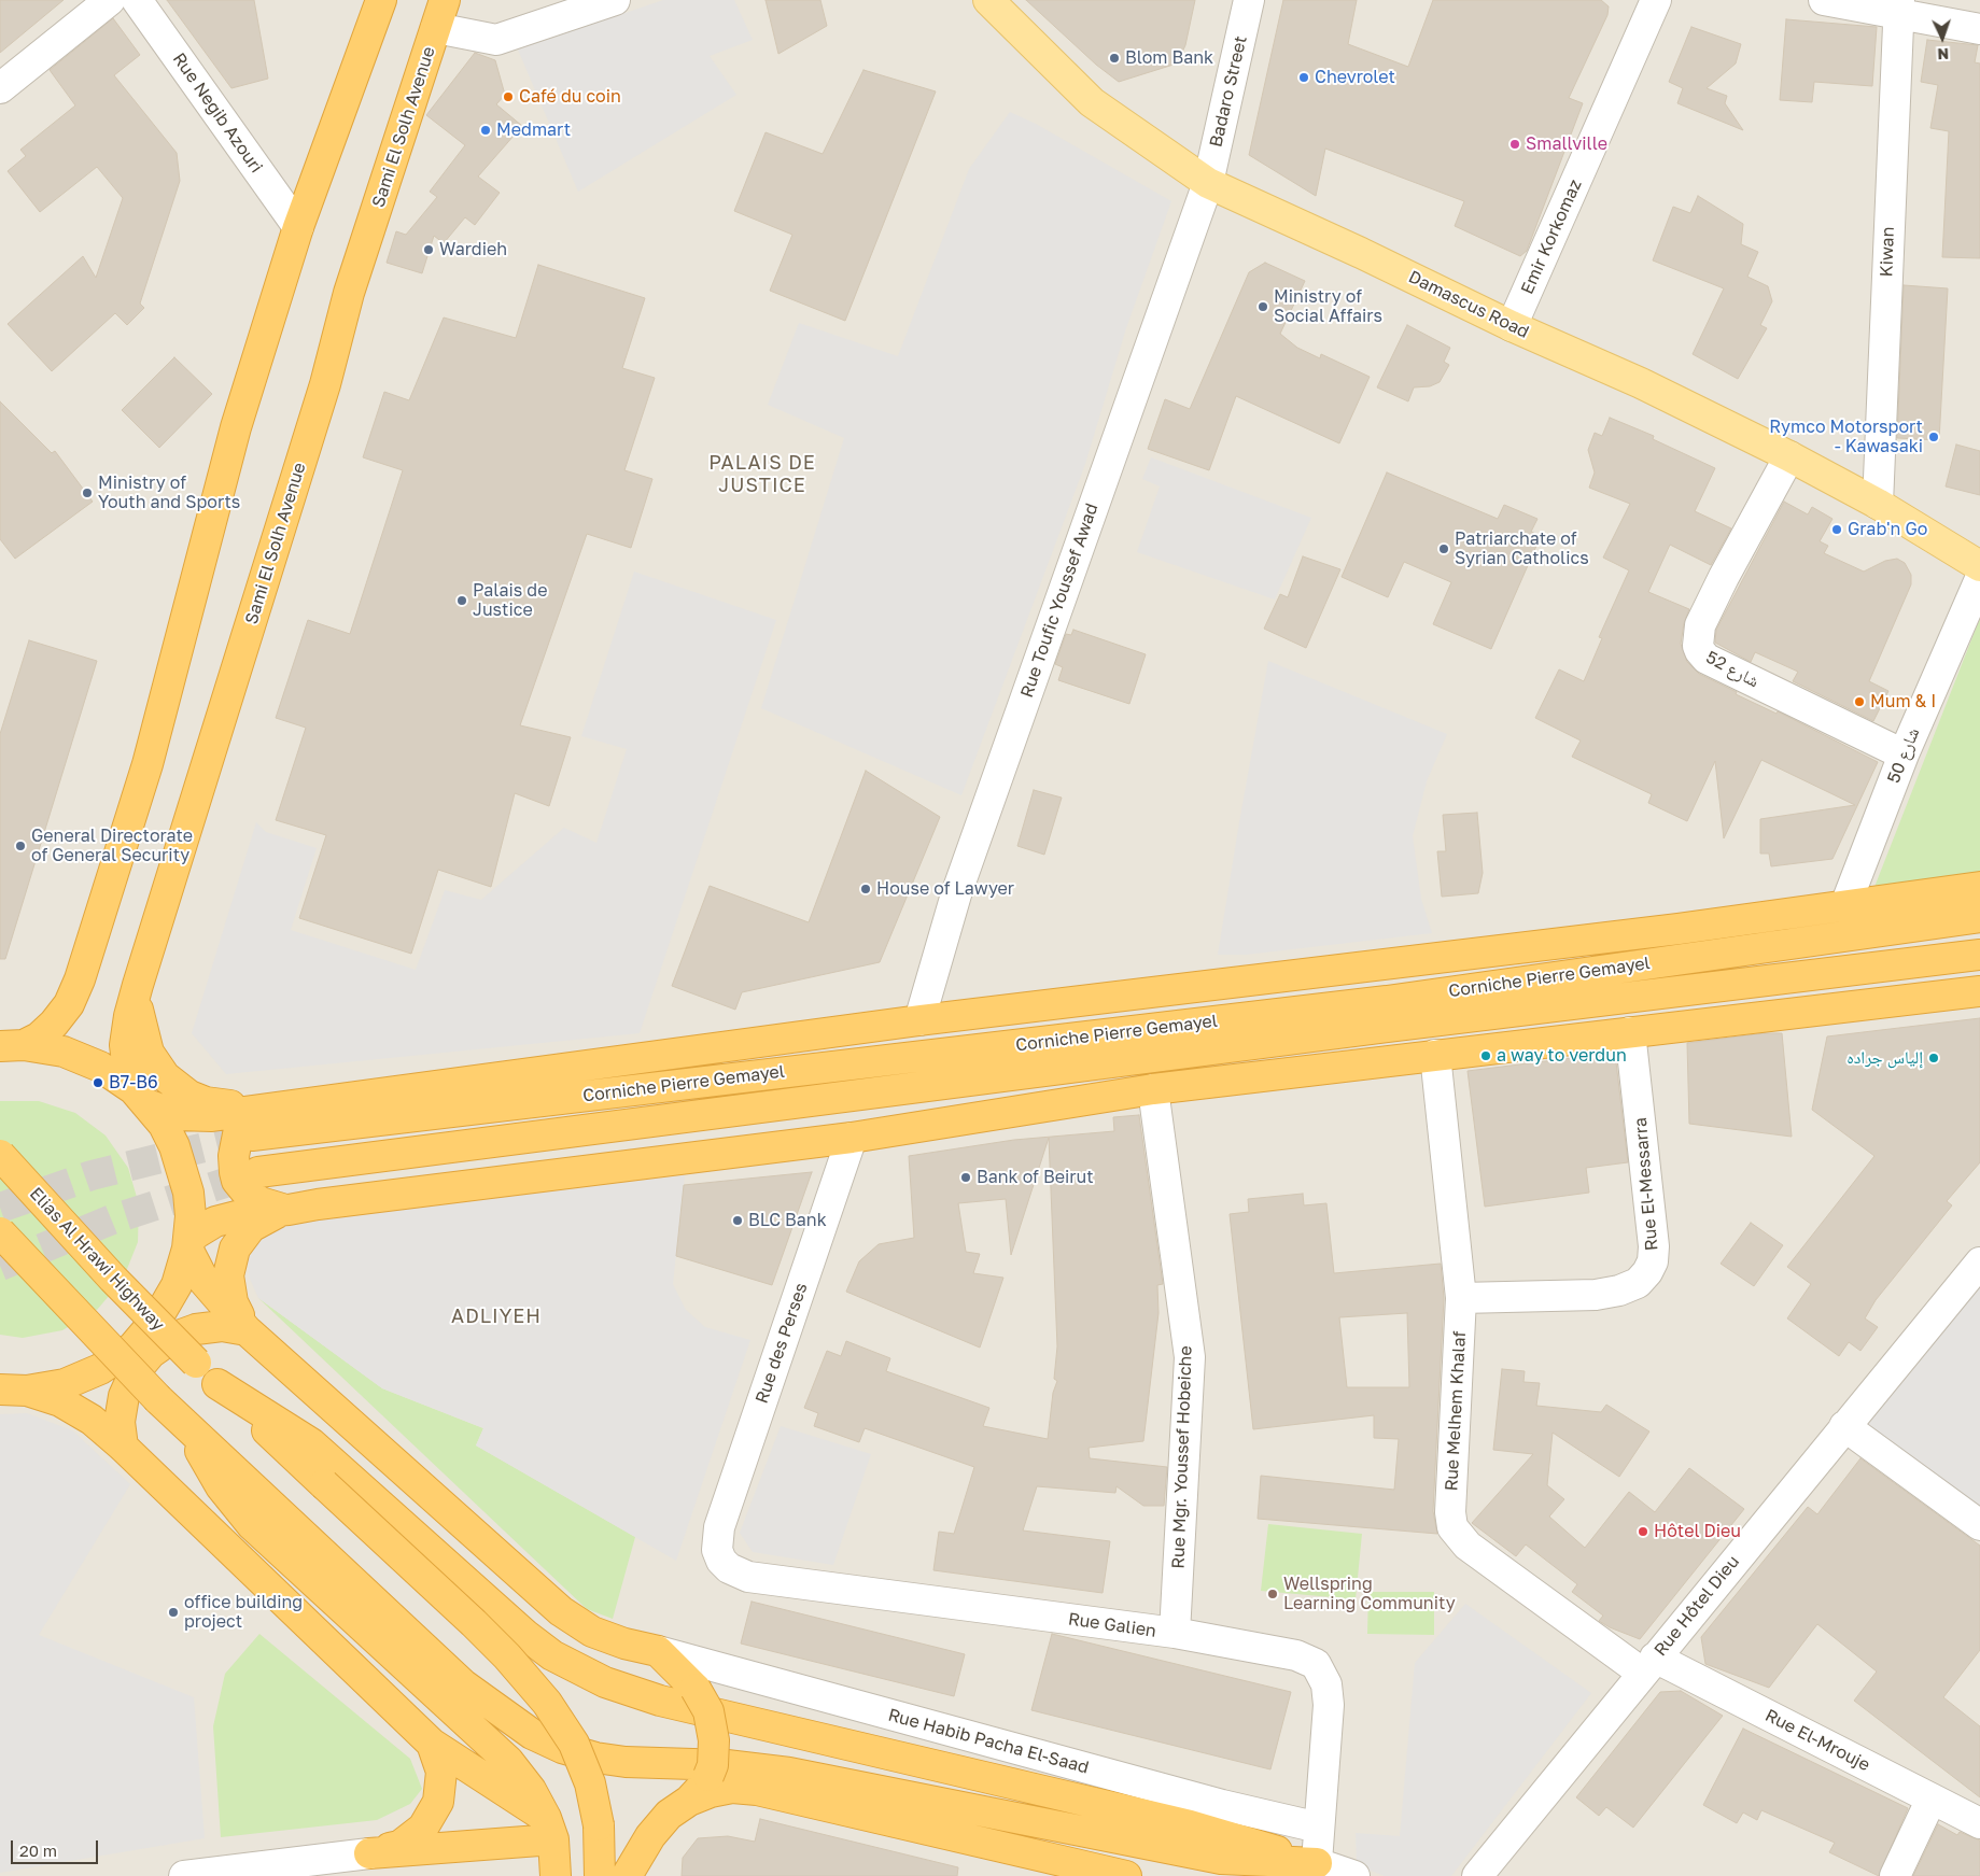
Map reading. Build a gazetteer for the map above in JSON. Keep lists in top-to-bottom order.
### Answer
{
  "streets": {
    "highway": ["Sami El Solh Avenue", "Corniche Pierre Gemayel", "Elias Al Hrawi Highway"],
    "main road": ["Damascus Road"],
    "street": [
      "Badaro Street",
      "Rue Negib Azouri",
      "Emir Korkomaz",
      "Kiwan",
      "Rue Toufic Youssef Awad",
      "شارع 52",
      "شارع 50",
      "Rue El-Messarra",
      "Rue des Perses",
      "Rue Melhem Khalaf",
      "Rue Mgr. Youssef Hobeiche",
      "Rue Hôtel Dieu",
      "Rue Galien",
      "Rue El-Mrouje",
      "Rue Habib Pacha El-Saad"
    ]
  },
  "crossings": [
    ["Badaro Street", "Damascus Road"],
    ["Badaro Street", "Rue Toufic Youssef Awad"],
    ["Emir Korkomaz", "Damascus Road"],
    ["Kiwan", "Damascus Road"],
    ["Damascus Road", "Rue Toufic Youssef Awad"],
    ["Damascus Road", "شارع 52"],
    ["شارع 52", "شارع 50"],
    ["Rue El-Messarra", "Rue Melhem Khalaf"],
    ["Rue des Perses", "Rue Galien"],
    ["Rue Melhem Khalaf", "Rue Hôtel Dieu"],
    ["Rue Melhem Khalaf", "Rue El-Mrouje"],
    ["Rue Mgr. Youssef Hobeiche", "Rue Galien"],
    ["Rue Hôtel Dieu", "Rue El-Mrouje"],
    ["Rue Galien", "Rue Habib Pacha El-Saad"]
  ],
  "districts": ["PALAIS DE JUSTICE", "ADLIYEH"],
  "places": [
    "Blom Bank",
    "Chevrolet",
    "Café du coin",
    "Medmart",
    "Smallville",
    "Wardieh",
    "Ministry of Social Affairs",
    "Rymco Motorsport - Kawasaki",
    "Ministry of Youth and Sports",
    "Grab'n Go",
    "Patriarchate of Syrian Catholics",
    "Palais de Justice",
    "Mum & I",
    "General Directorate of General Security",
    "House of Lawyer",
    "a way to verdun",
    "إلياس جراده",
    "B7-B6",
    "Bank of Beirut",
    "BLC Bank",
    "Hôtel Dieu",
    "Wellspring Learning Community",
    "office building project"
  ],
  "scale_bar": "20 m",
  "north": "bottom"
}
